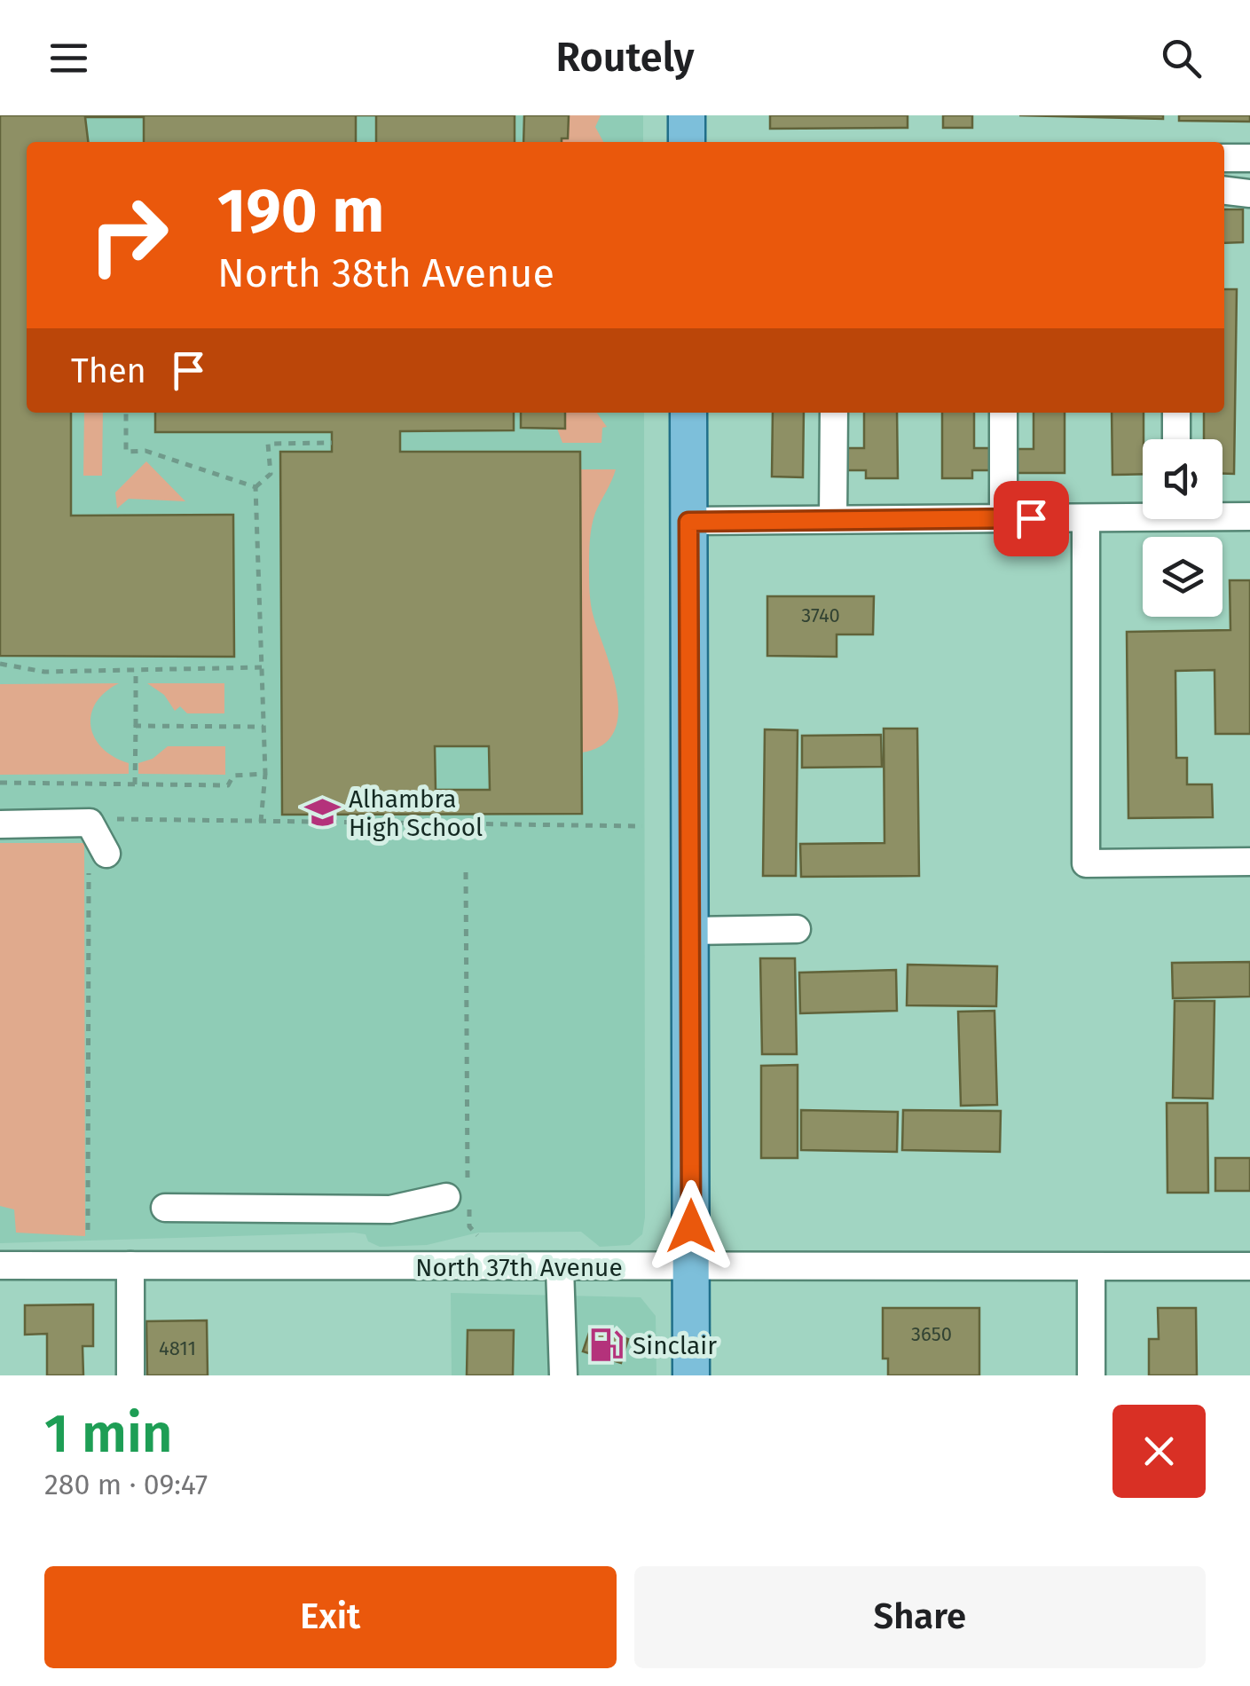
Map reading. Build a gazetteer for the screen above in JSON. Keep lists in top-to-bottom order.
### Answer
{
  "streets": {
    "street": ["North 37th Avenue"]
  },
  "places": {
    "school or university": ["Alhambra High School"],
    "fuel station": ["Sinclair"]
  },
  "house_numbers": ["3740", "3650", "4811"],
  "page": {
    "header": "Routely",
    "turn": ["190 m", "North 38th Avenue"],
    "then": "Then",
    "heading": ["1 min", "280 m · 09:47"],
    "buttons": ["Exit", "Share"]
  }
}
